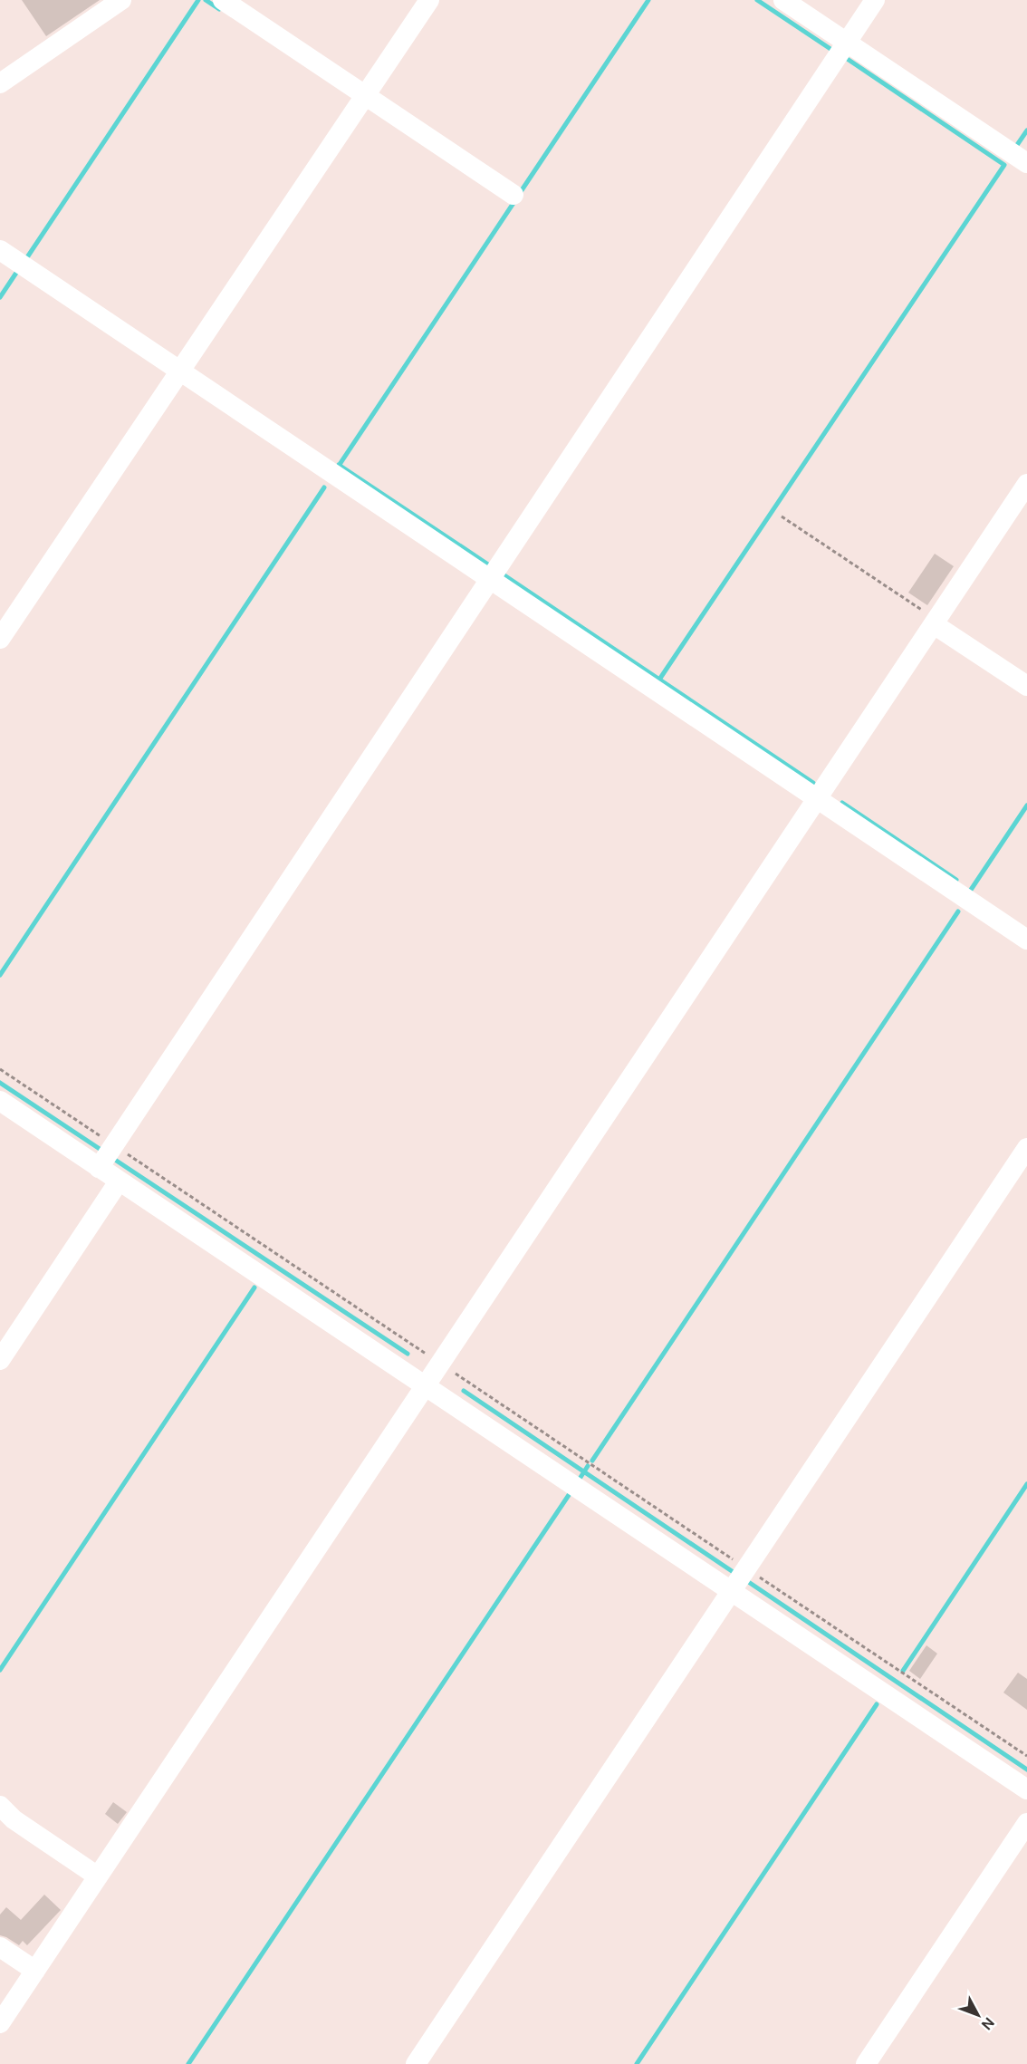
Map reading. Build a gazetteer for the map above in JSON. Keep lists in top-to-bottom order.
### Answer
{
  "north": "bottom right"
}
